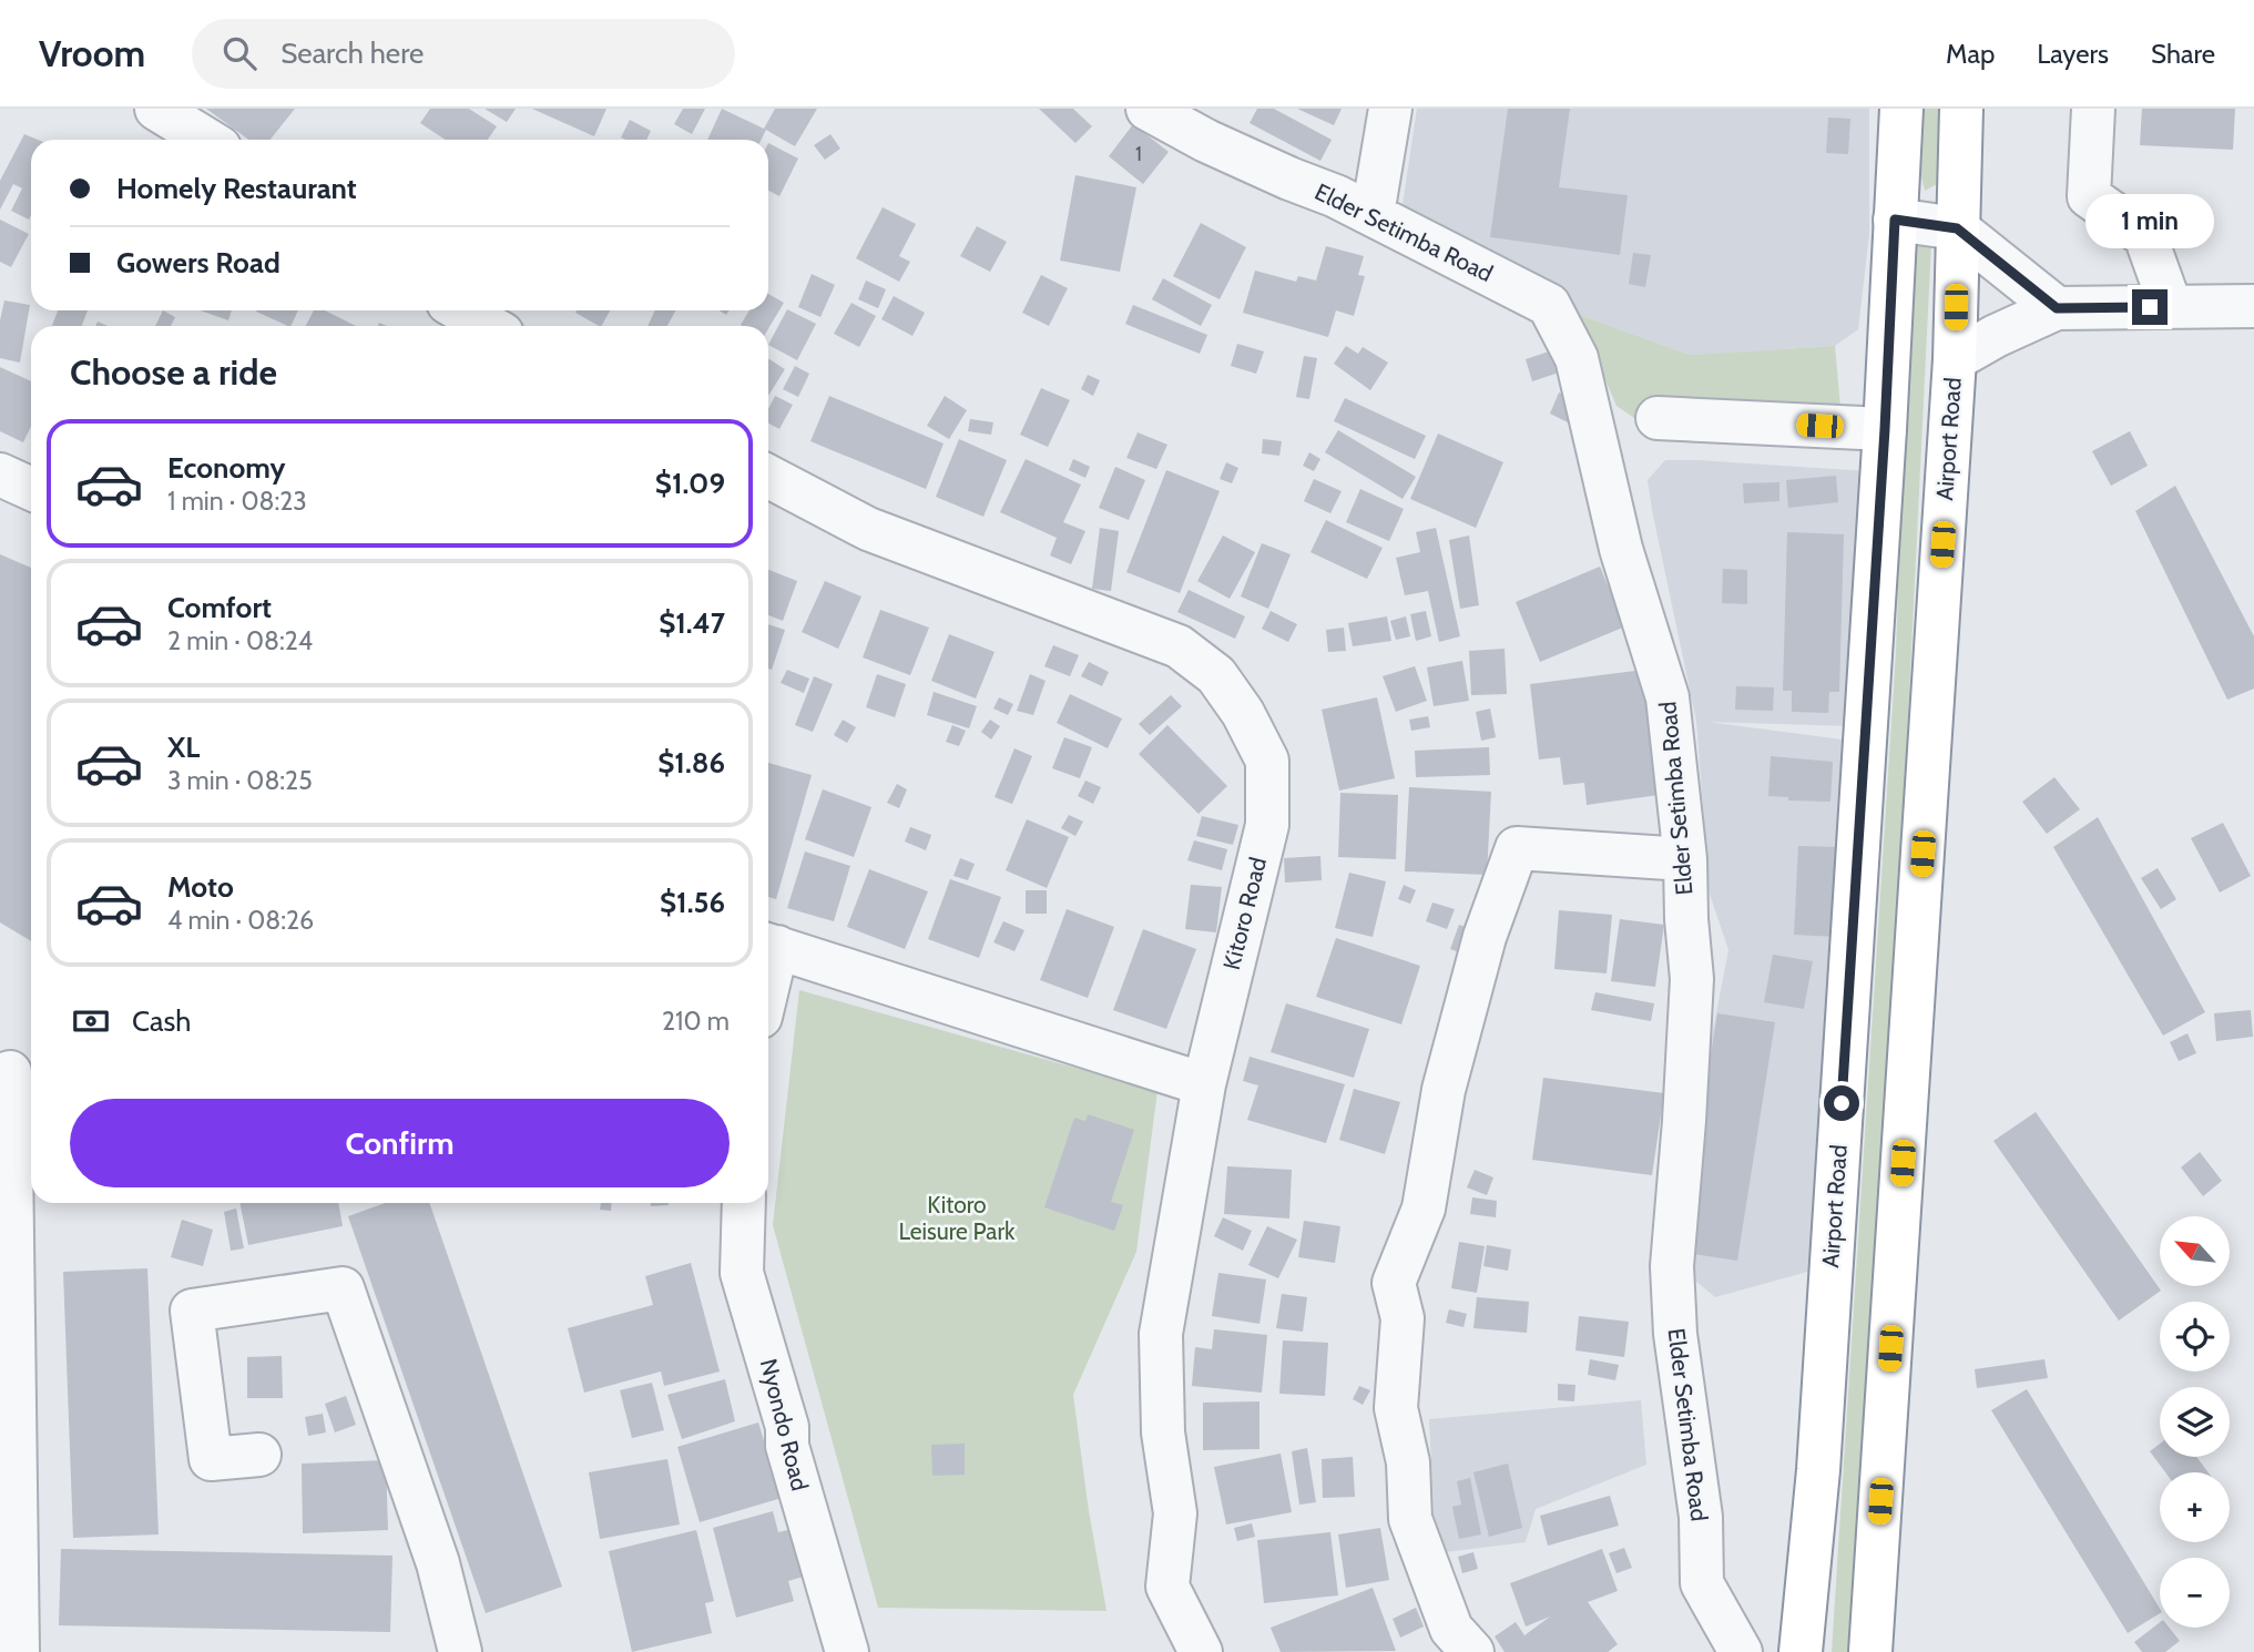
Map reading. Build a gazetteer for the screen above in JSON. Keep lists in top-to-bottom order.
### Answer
{
  "streets": {
    "highway": ["Airport Road"],
    "street": ["Elder Setimba Road", "Kitoro Road", "Nyondo Road"]
  },
  "parks": ["Kitoro Leisure Park"],
  "house_numbers": ["1"],
  "north": "top left",
  "page": {
    "header": "Vroom",
    "search": "Search here",
    "nav": ["Map", "Layers", "Share"],
    "banner": ["Homely Restaurant", "Gowers Road"],
    "bubble": "1 min",
    "heading": "Choose a ride",
    "list": [
      {
        "name": "Economy",
        "note": "1 min · 08:23",
        "value": "$1.09"
      },
      {
        "name": "Comfort",
        "note": "2 min · 08:24",
        "value": "$1.47"
      },
      {
        "name": "XL",
        "note": "3 min · 08:25",
        "value": "$1.86"
      },
      {
        "name": "Moto",
        "note": "4 min · 08:26",
        "value": "$1.56"
      }
    ],
    "pay": ["Cash", "210 m"],
    "buttons": "Confirm",
    "map_buttons": ["+", "−"]
  }
}
